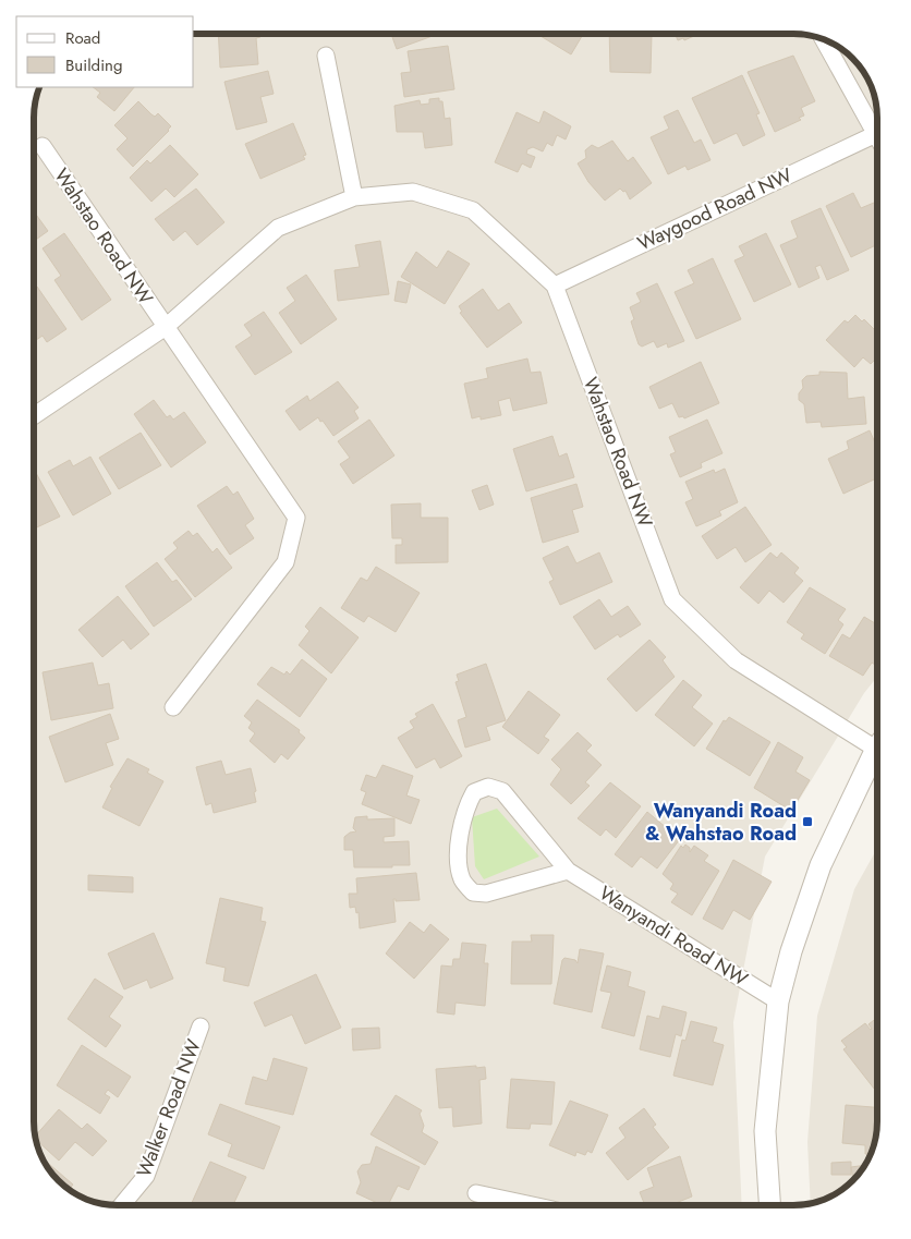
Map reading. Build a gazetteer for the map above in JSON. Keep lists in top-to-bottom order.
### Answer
{
  "streets": {
    "street": [
      "Waygood Road NW",
      "Wahstao Road NW",
      "Wanyandi Road NW",
      "Walker Road NW"
    ]
  },
  "crossings": [
    ["Waygood Road NW", "Wahstao Road NW"]
  ],
  "places": {
    "transit": ["Wanyandi Road & Wahstao Road"]
  },
  "legend": ["Road", "Building"]
}
